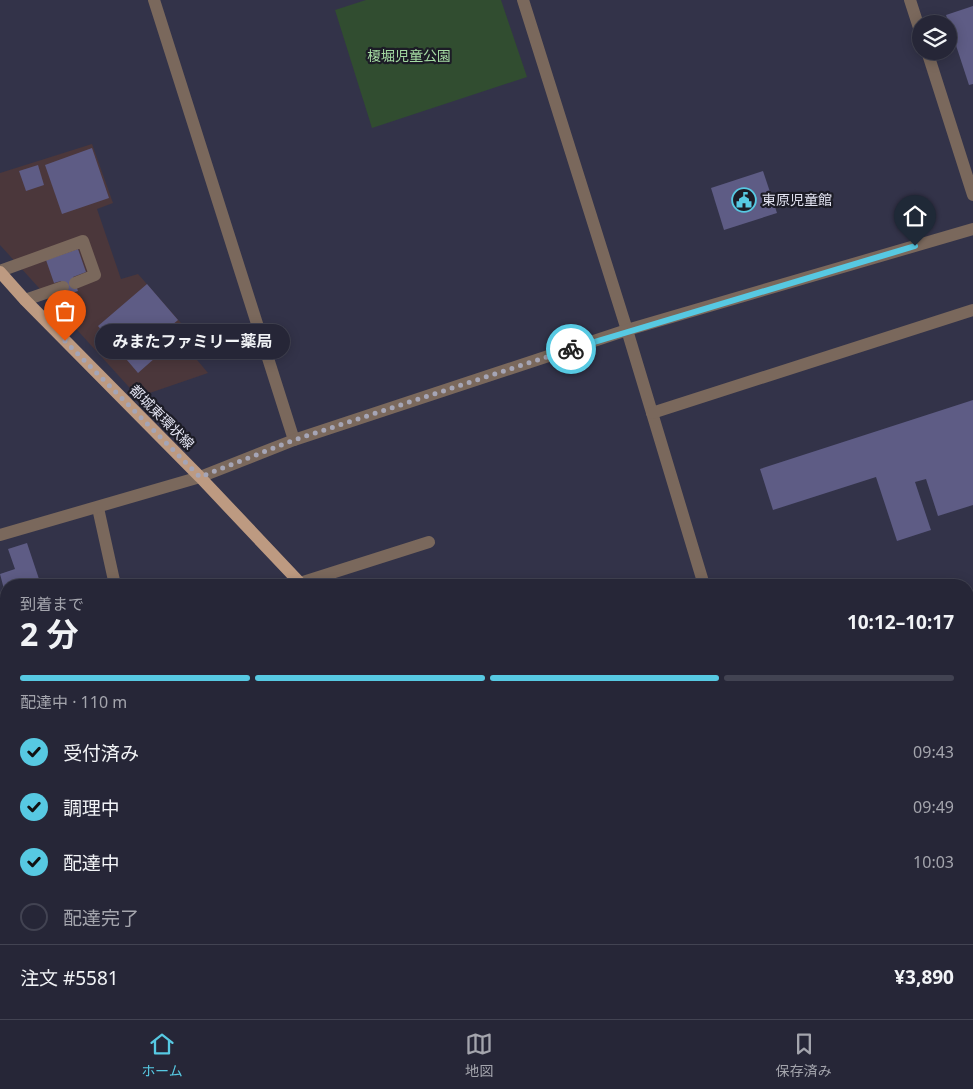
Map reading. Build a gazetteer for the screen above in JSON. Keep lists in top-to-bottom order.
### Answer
{
  "streets": {
    "main road": ["都城東環状線"]
  },
  "parks": ["榎堀児童公園"],
  "places": {
    "public building": ["東原児童館"],
    "other": ["みまたファミリー薬局"]
  },
  "page": {
    "bubble": "みまたファミリー薬局",
    "heading": ["2 分", "到着まで", "10:12–10:17"],
    "panel": ["注文 #5581", "¥3,890"],
    "bar": "配達中 · 110 m",
    "list": [
      ["受付済み", "09:43"],
      ["調理中", "09:49"],
      ["配達中", "10:03"],
      "配達完了"
    ],
    "tabs": ["ホーム", "地図", "保存済み"]
  }
}
